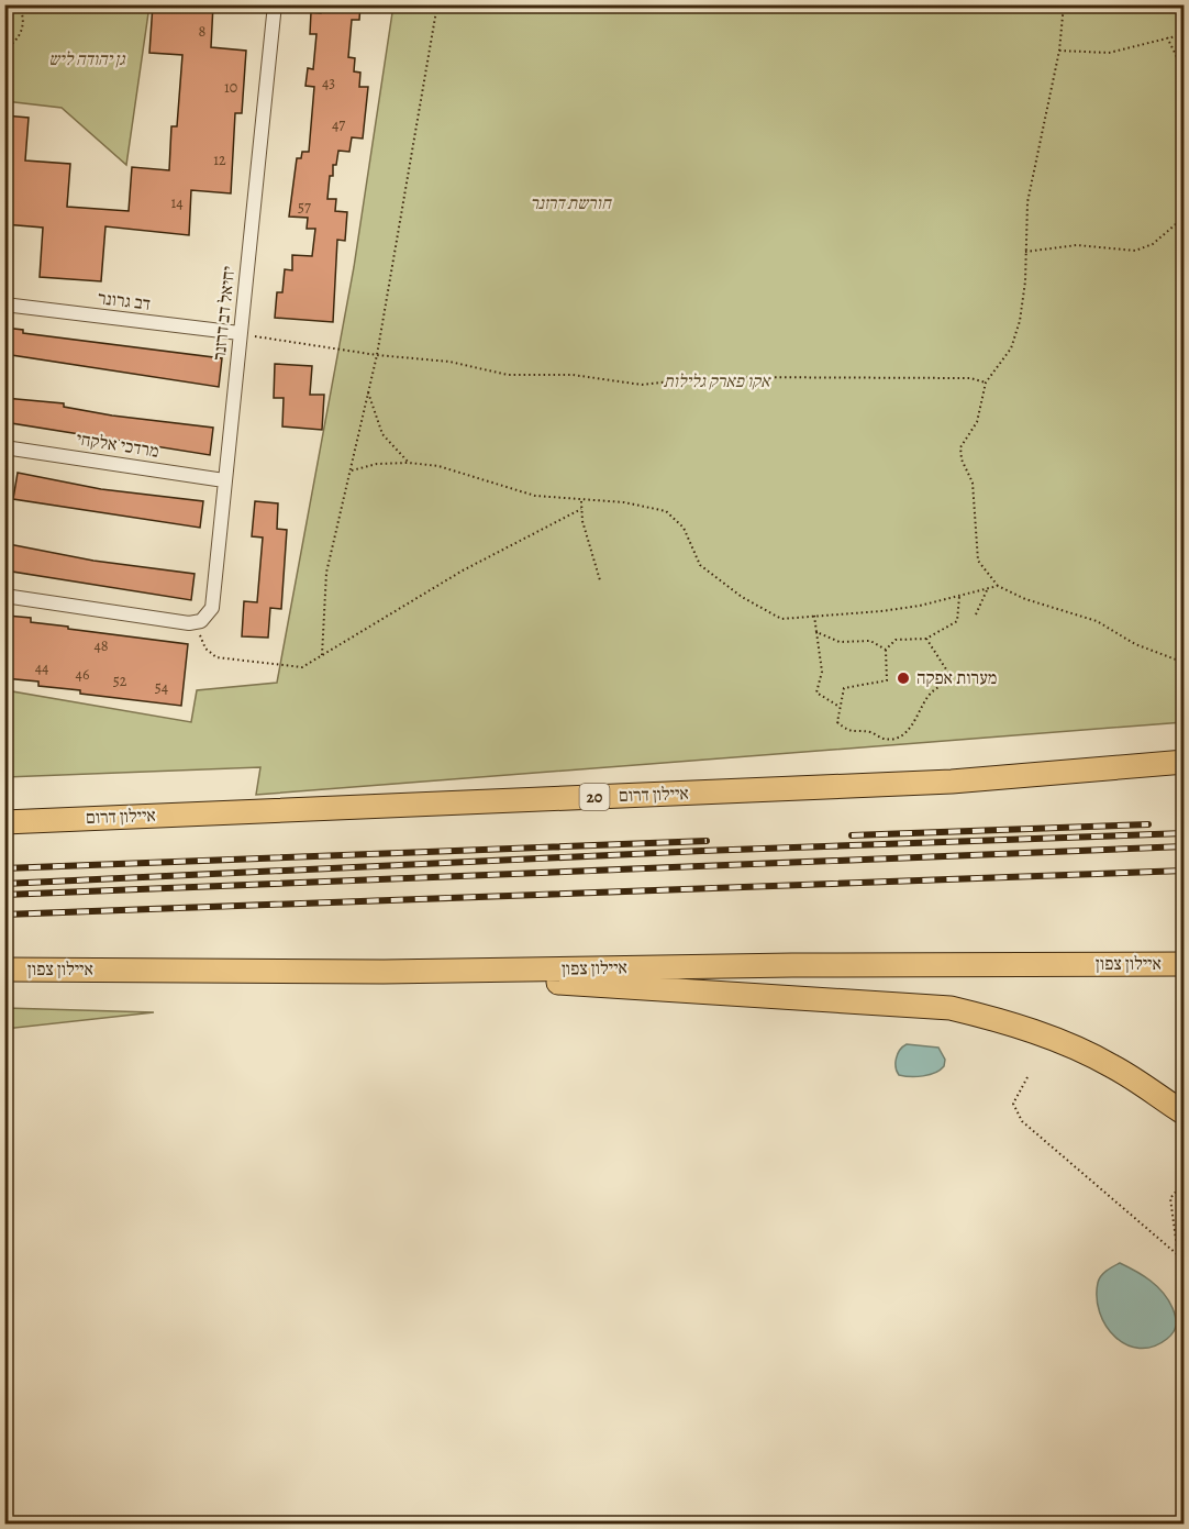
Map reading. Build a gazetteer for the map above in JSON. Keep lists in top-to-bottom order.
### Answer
{
  "streets": {
    "highway": ["איילון דרום", "20", "איילון צפון"],
    "street": ["דב גרונר", "יחיאל דב דרזנר", "מרדכי אלקחי"]
  },
  "crossings": [
    ["דב גרונר", "יחיאל דב דרזנר"],
    ["יחיאל דב דרזנר", "מרדכי אלקחי"]
  ],
  "parks": ["גן יהודה ליש", "חורשת דרזנר", "אקו פארק גלילות"],
  "places": ["מערות אפקה"],
  "house_numbers": [
    "8",
    "43",
    "10",
    "47",
    "12",
    "14",
    "57",
    "48",
    "44",
    "46",
    "52",
    "54"
  ]
}
